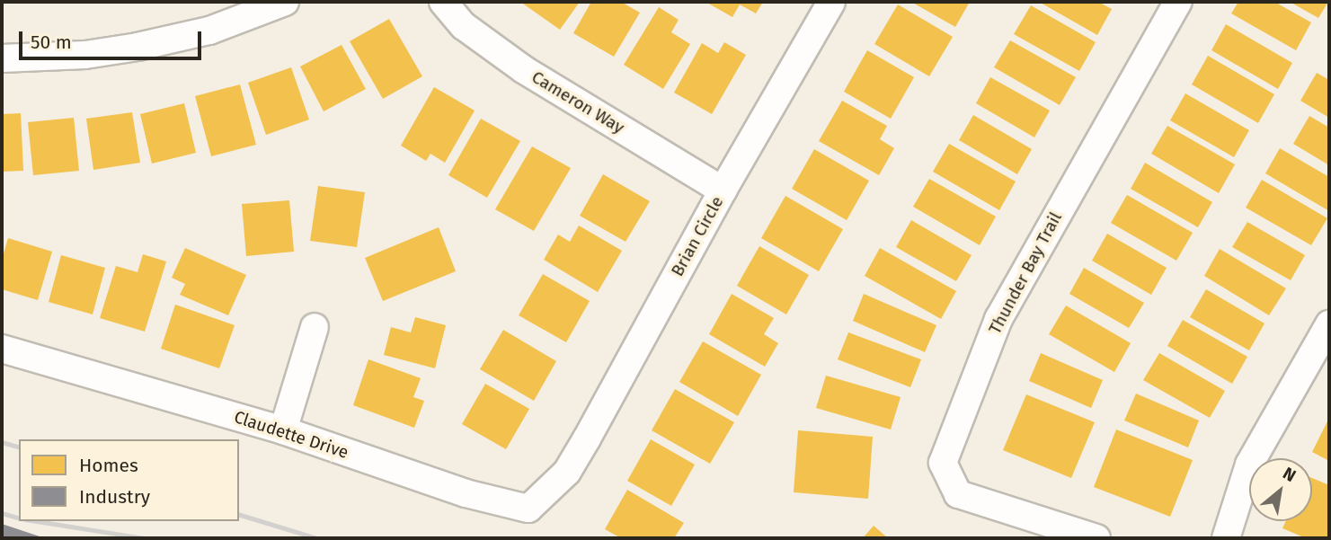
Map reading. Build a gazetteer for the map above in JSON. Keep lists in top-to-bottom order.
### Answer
{
  "streets": {
    "street": [
      "Cameron Way",
      "Brian Circle",
      "Thunder Bay Trail",
      "Claudette Drive"
    ]
  },
  "crossings": [
    ["Cameron Way", "Brian Circle"],
    ["Brian Circle", "Claudette Drive"]
  ],
  "legend": ["Homes", "Industry"],
  "scale_bar": "50 m",
  "north": "top right"
}
